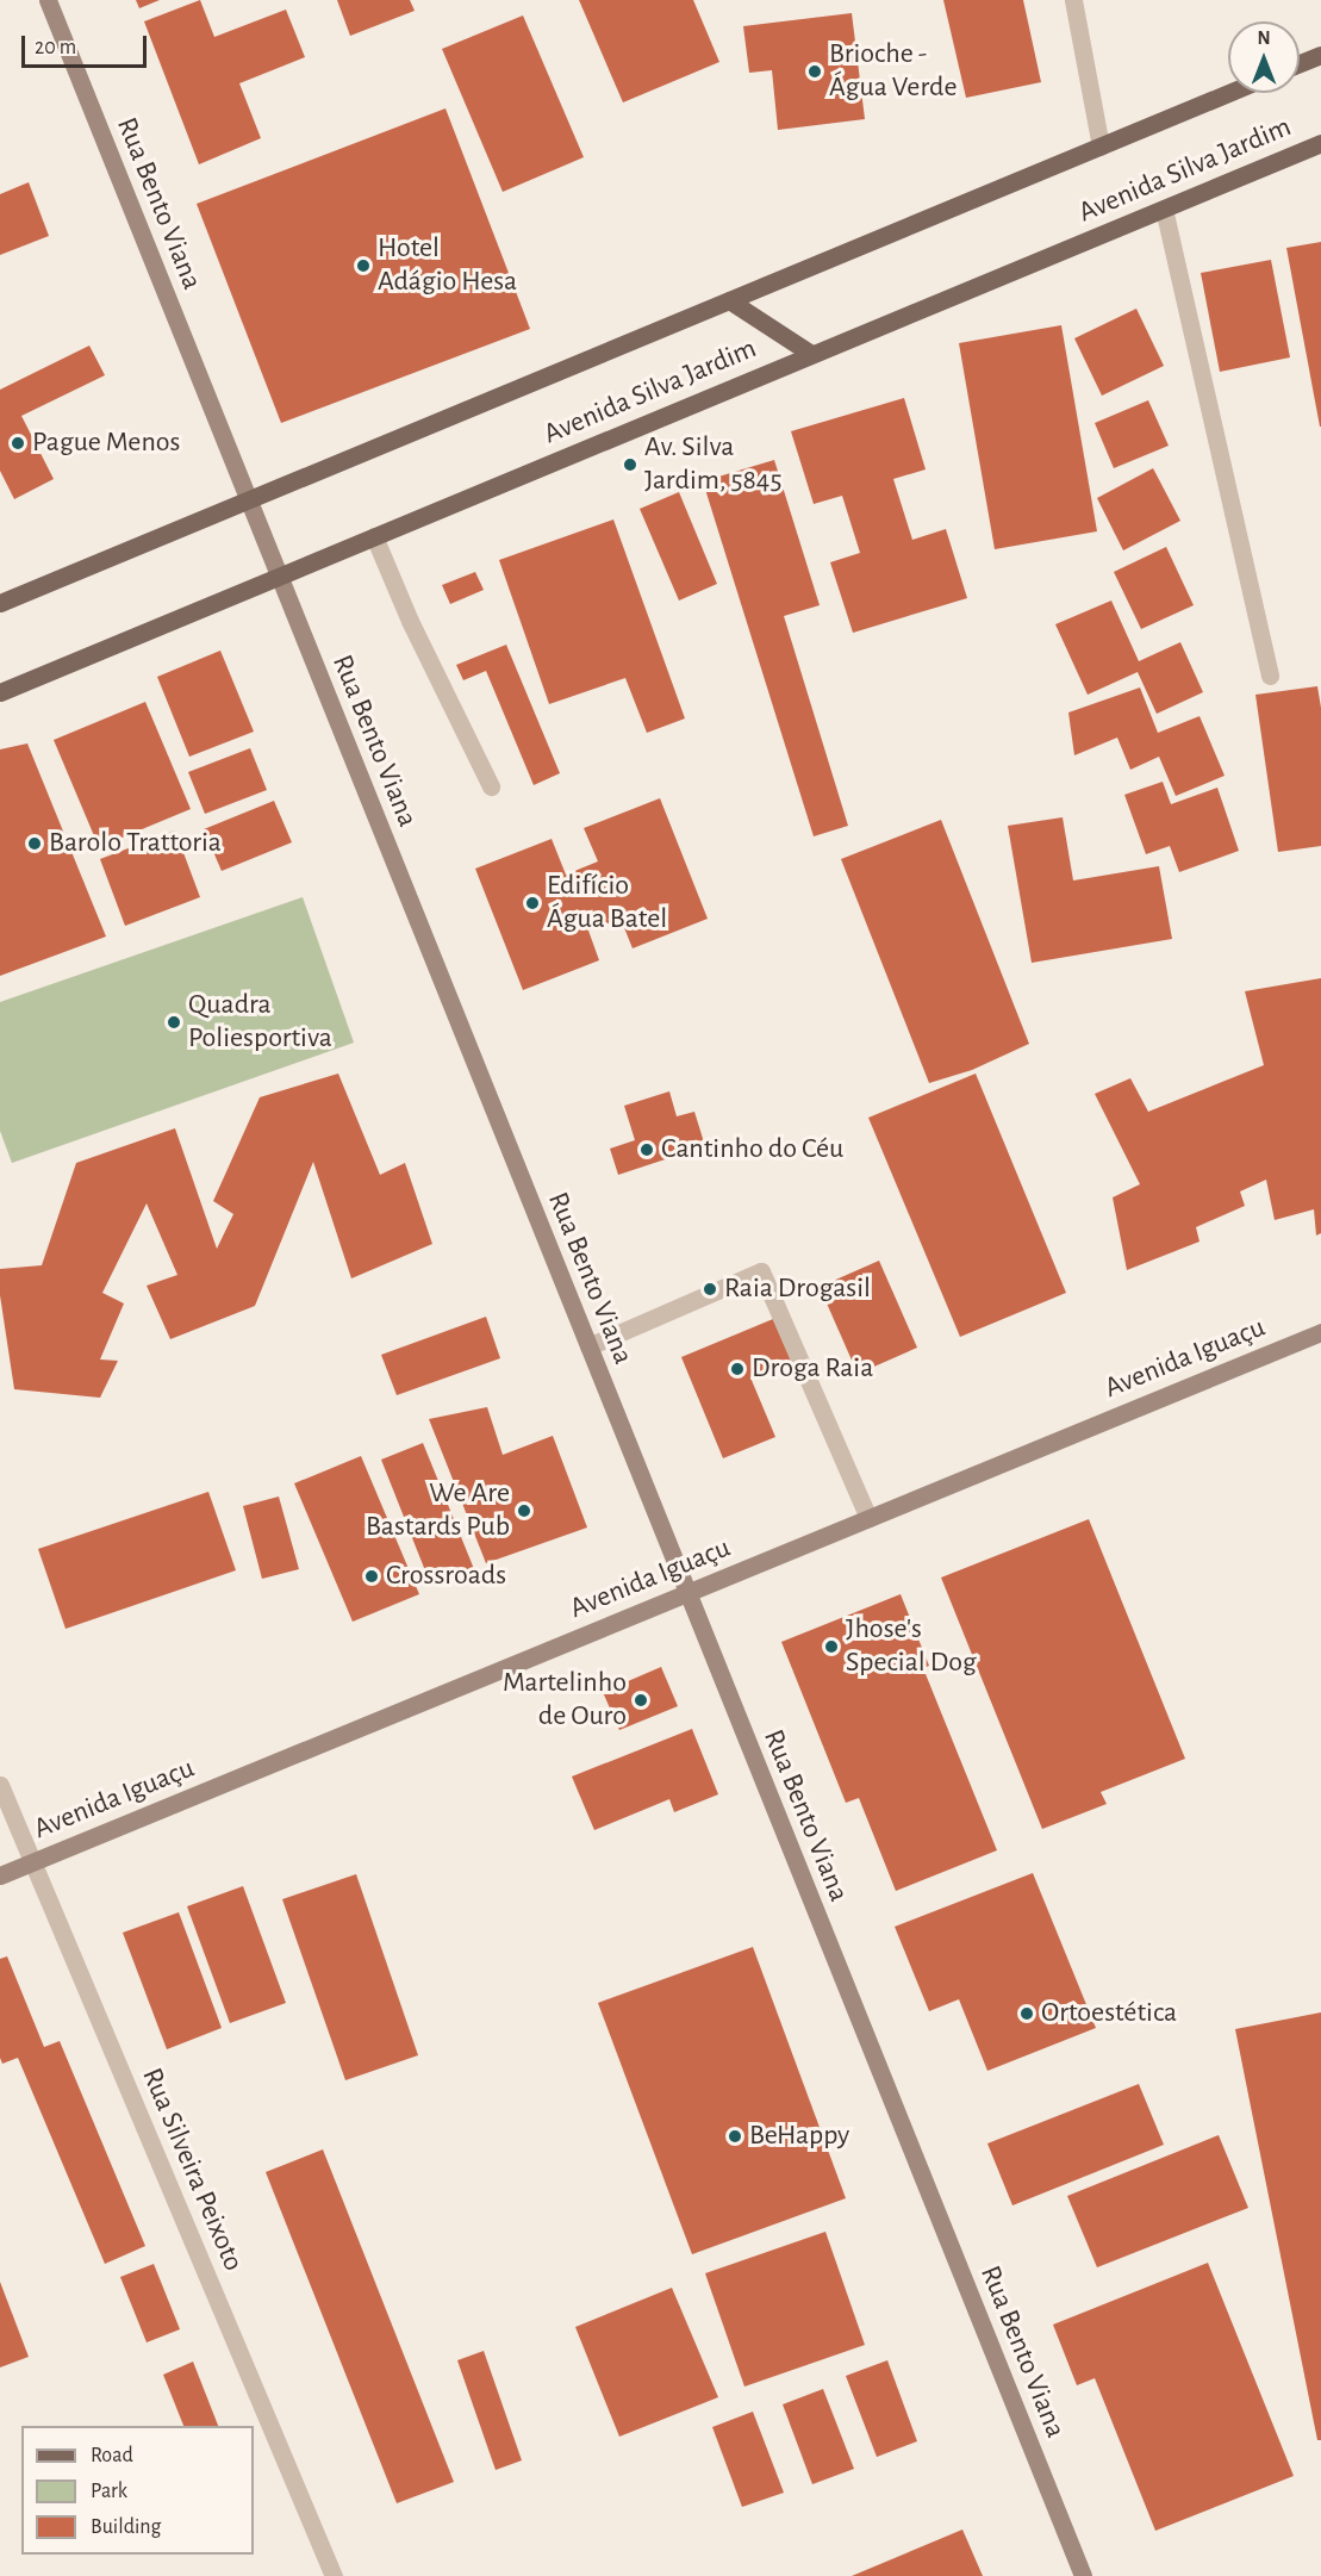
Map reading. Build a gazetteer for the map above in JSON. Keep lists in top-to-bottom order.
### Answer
{
  "streets": {
    "main road": ["Avenida Silva Jardim", "Rua Bento Viana", "Avenida Iguaçu"],
    "street": ["Rua Silveira Peixoto"]
  },
  "crossings": [
    ["Avenida Silva Jardim", "Rua Bento Viana"],
    ["Rua Bento Viana", "Avenida Iguaçu"],
    ["Avenida Iguaçu", "Rua Silveira Peixoto"]
  ],
  "places": [
    "Brioche - Água Verde",
    "Hotel Adágio Hesa",
    "Pague Menos",
    "Av. Silva Jardim, 5845",
    "Barolo Trattoria",
    "Edifício Água Batel",
    "Quadra Poliesportiva",
    "Cantinho do Céu",
    "Raia Drogasil",
    "Droga Raia",
    "We Are Bastards Pub",
    "Crossroads",
    "Jhose's Special Dog",
    "Martelinho de Ouro",
    "Ortoestética",
    "BeHappy"
  ],
  "legend": ["Road", "Park", "Building"],
  "scale_bar": "20 m",
  "north": "top"
}
